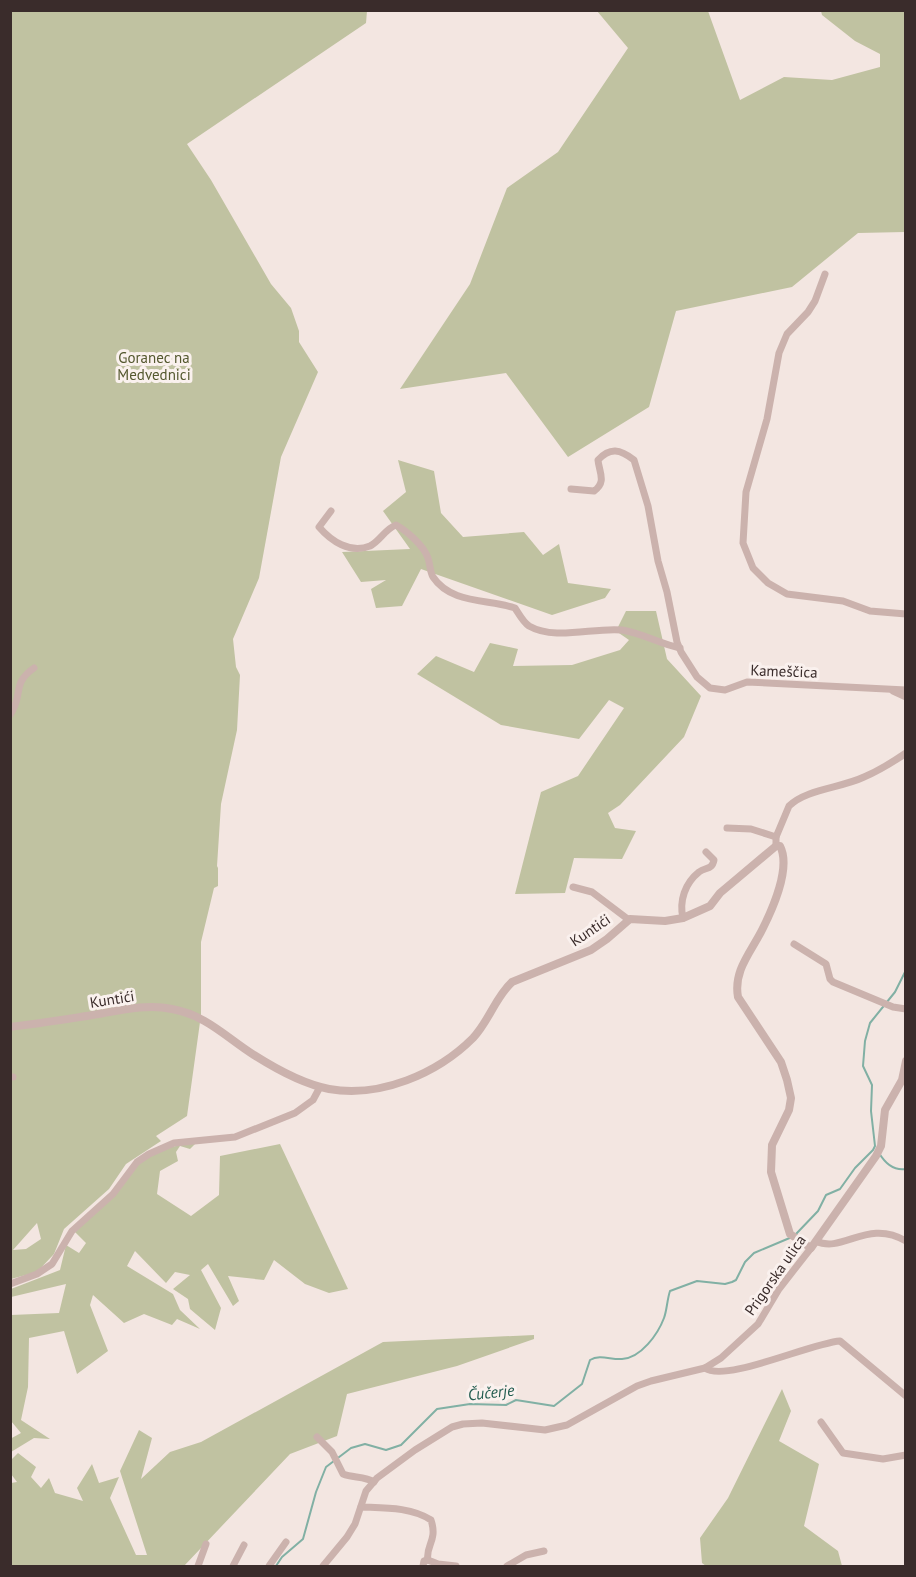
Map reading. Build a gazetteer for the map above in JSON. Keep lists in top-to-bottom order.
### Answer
{
  "streets": {
    "street": ["Kameščica", "Kuntići", "Prigorska ulica"]
  },
  "water": ["Čučerje"],
  "parks": ["Goranec na Medvednici"]
}
